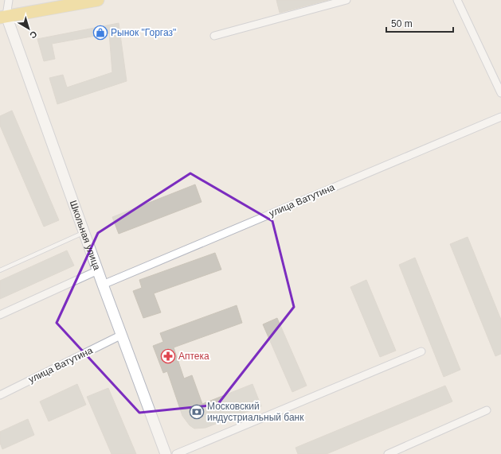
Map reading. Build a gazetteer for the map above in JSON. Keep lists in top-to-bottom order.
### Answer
{
  "streets": {
    "street": ["улица Ватутина", "Школьная улица"]
  },
  "crossings": [
    ["улица Ватутина", "Школьная улица"]
  ],
  "places": {
    "shop": ["Рынок \"Горгаз\""],
    "pharmacy": ["Аптека"],
    "bank": ["Московский индустриальный банк"]
  },
  "scale_bar": "50 m",
  "north": "bottom right"
}
